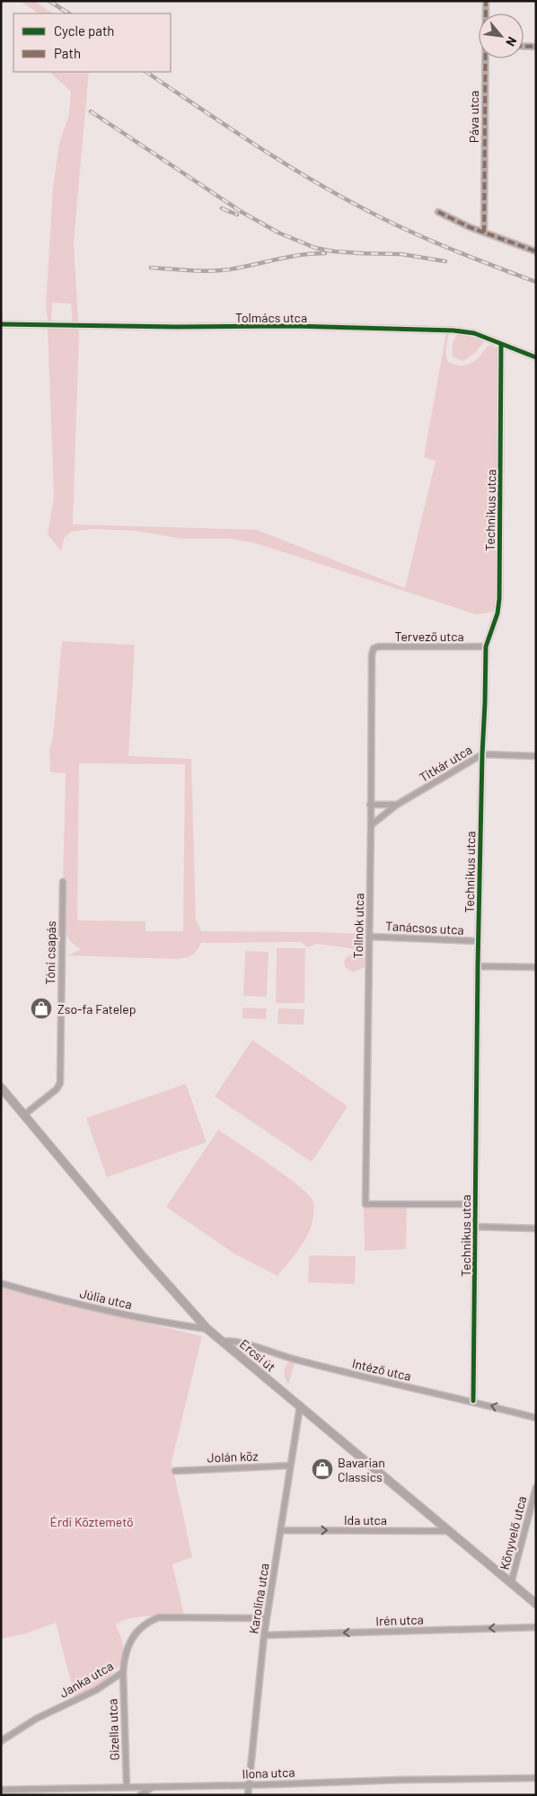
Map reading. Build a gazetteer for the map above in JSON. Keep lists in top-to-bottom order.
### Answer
{
  "streets": {
    "main road": ["Ercsi út"],
    "street": [
      "Páva utca",
      "Tolmács utca",
      "Technikus utca",
      "Tervező utca",
      "Titkár utca",
      "Tollnok utca",
      "Tanácsos utca",
      "Tóni csapás",
      "Júlia utca",
      "Intéző utca",
      "Jolán köz",
      "Ida utca",
      "Könyvelő utca",
      "Karolina utca",
      "Irén utca",
      "Janka utca",
      "Gizella utca",
      "Ilona utca"
    ]
  },
  "crossings": [
    ["Tolmács utca", "Technikus utca"],
    ["Technikus utca", "Tervező utca"],
    ["Technikus utca", "Titkár utca"],
    ["Technikus utca", "Tollnok utca"],
    ["Technikus utca", "Tanácsos utca"],
    ["Technikus utca", "Intéző utca"],
    ["Tervező utca", "Tollnok utca"],
    ["Titkár utca", "Tollnok utca"],
    ["Tollnok utca", "Tanácsos utca"],
    ["Tóni csapás", "Ercsi út"],
    ["Júlia utca", "Ercsi út"],
    ["Ercsi út", "Intéző utca"],
    ["Ercsi út", "Ida utca"],
    ["Ercsi út", "Könyvelő utca"],
    ["Ercsi út", "Karolina utca"],
    ["Jolán köz", "Karolina utca"],
    ["Ida utca", "Karolina utca"],
    ["Karolina utca", "Irén utca"],
    ["Karolina utca", "Janka utca"],
    ["Karolina utca", "Ilona utca"],
    ["Janka utca", "Gizella utca"],
    ["Gizella utca", "Ilona utca"]
  ],
  "one_way": ["Ida utca", "Irén utca"],
  "parks": ["Érdi Köztemető"],
  "places": {
    "shop": ["Zso-fa Fatelep", "Bavarian Classics"]
  },
  "legend": ["Cycle path", "Path"],
  "north": "bottom right"
}
